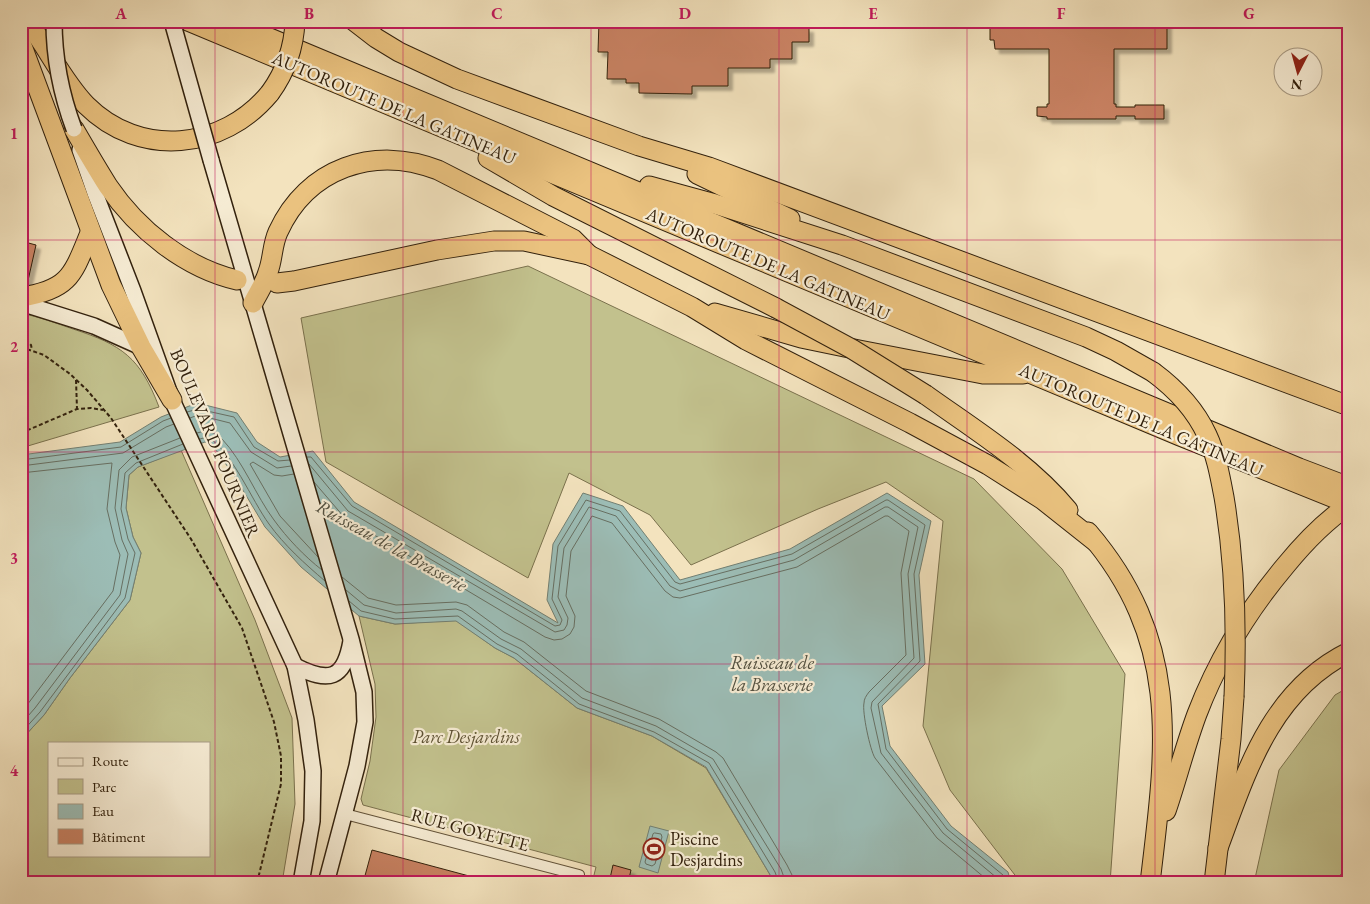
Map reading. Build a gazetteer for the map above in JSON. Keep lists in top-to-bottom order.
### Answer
{
  "streets": {
    "highway": ["AUTOROUTE DE LA GATINEAU"],
    "main road": ["BOULEVARD FOURNIER"],
    "street": ["RUE GOYETTE"]
  },
  "water": ["Ruisseau de la Brasserie"],
  "parks": ["Parc Desjardins"],
  "places": {
    "sports": ["Piscine Desjardins"]
  },
  "legend": [
    "Route",
    "Parc",
    "Eau",
    "Bâtiment"
  ],
  "north": "bottom",
  "grid": {
    "columns": [
      "A",
      "B",
      "C",
      "D",
      "E",
      "F",
      "G"
    ],
    "rows": [
      "1",
      "2",
      "3",
      "4"
    ]
  }
}
